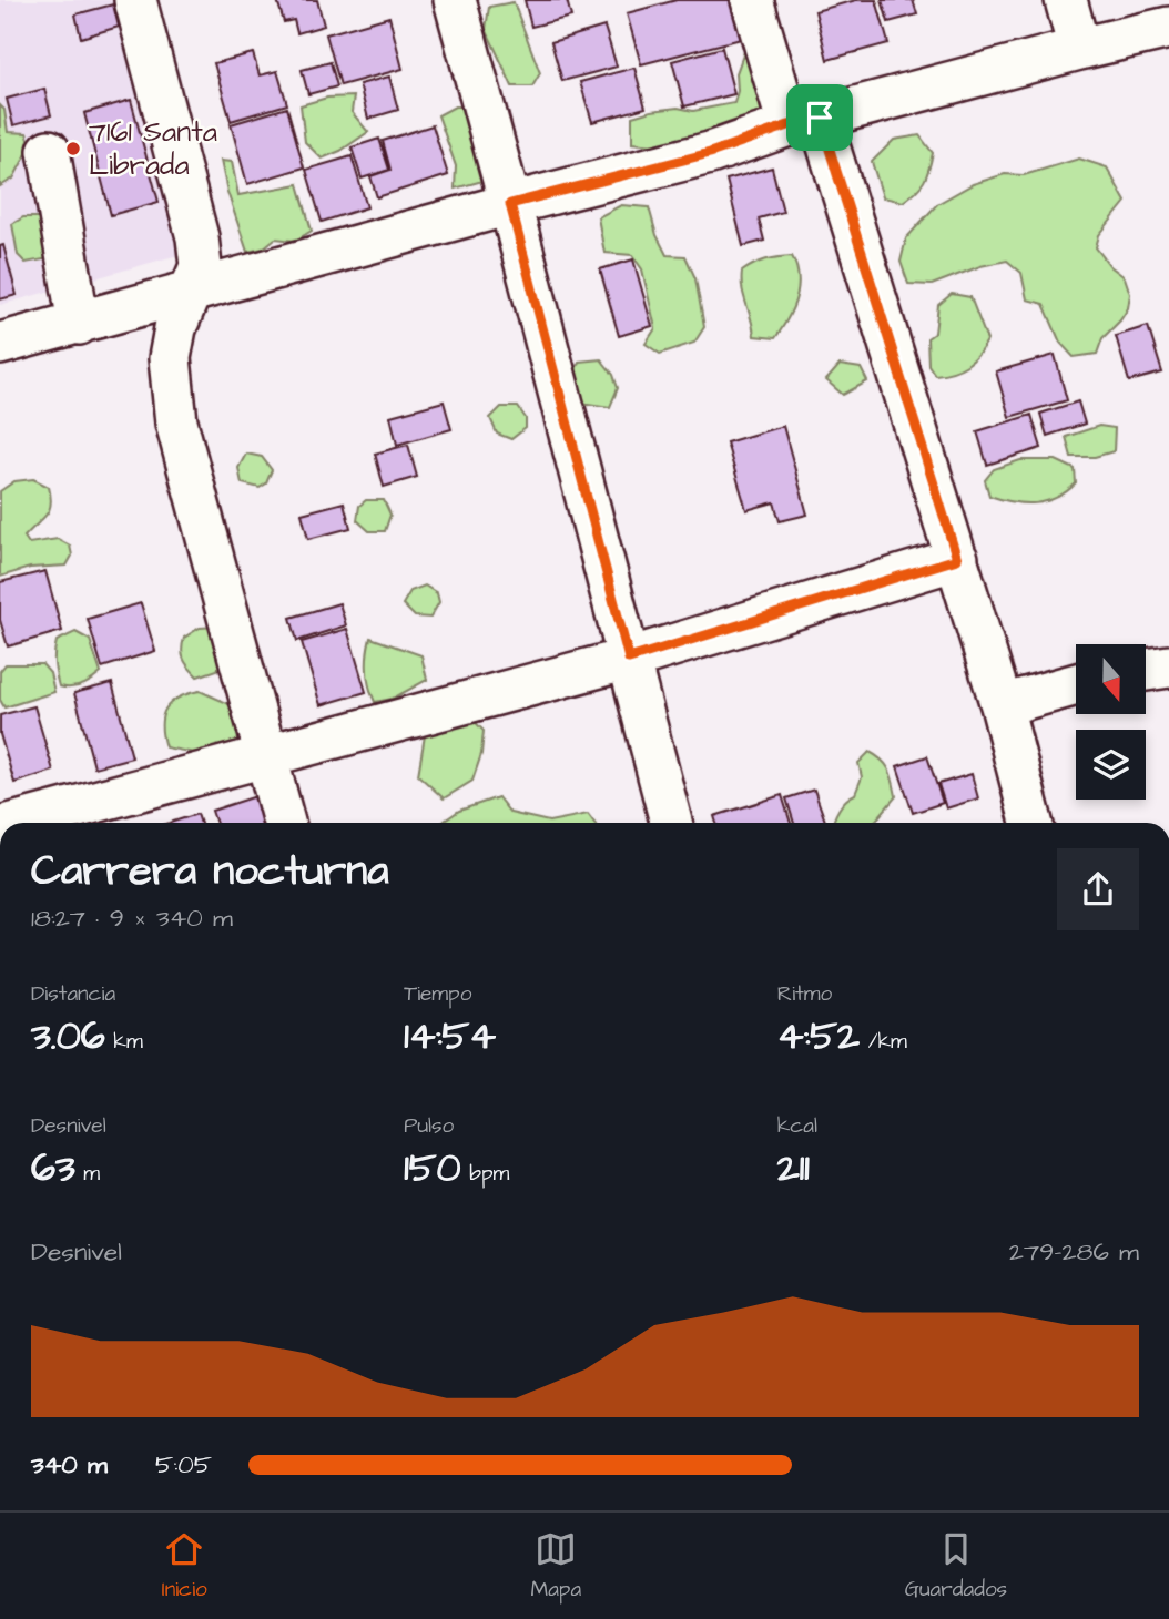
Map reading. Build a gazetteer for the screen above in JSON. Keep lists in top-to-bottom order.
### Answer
{
  "places": ["7161 Santa Librada"],
  "north": "bottom",
  "page": {
    "heading": ["Carrera nocturna", "18:27 · 9 × 340 m"],
    "stats": [
      ["Distancia", "3.06 km"],
      ["Tiempo", "14:54"],
      ["Ritmo", "4:52 /km"],
      ["Desnivel", "63 m"],
      ["Pulso", "150 bpm"],
      ["kcal", "211"]
    ],
    "chart": ["Desnivel", "279–286 m"],
    "list": [
      {
        "name": "340 m",
        "note": "5:05"
      }
    ],
    "tabs": ["Inicio", "Mapa", "Guardados"]
  }
}
